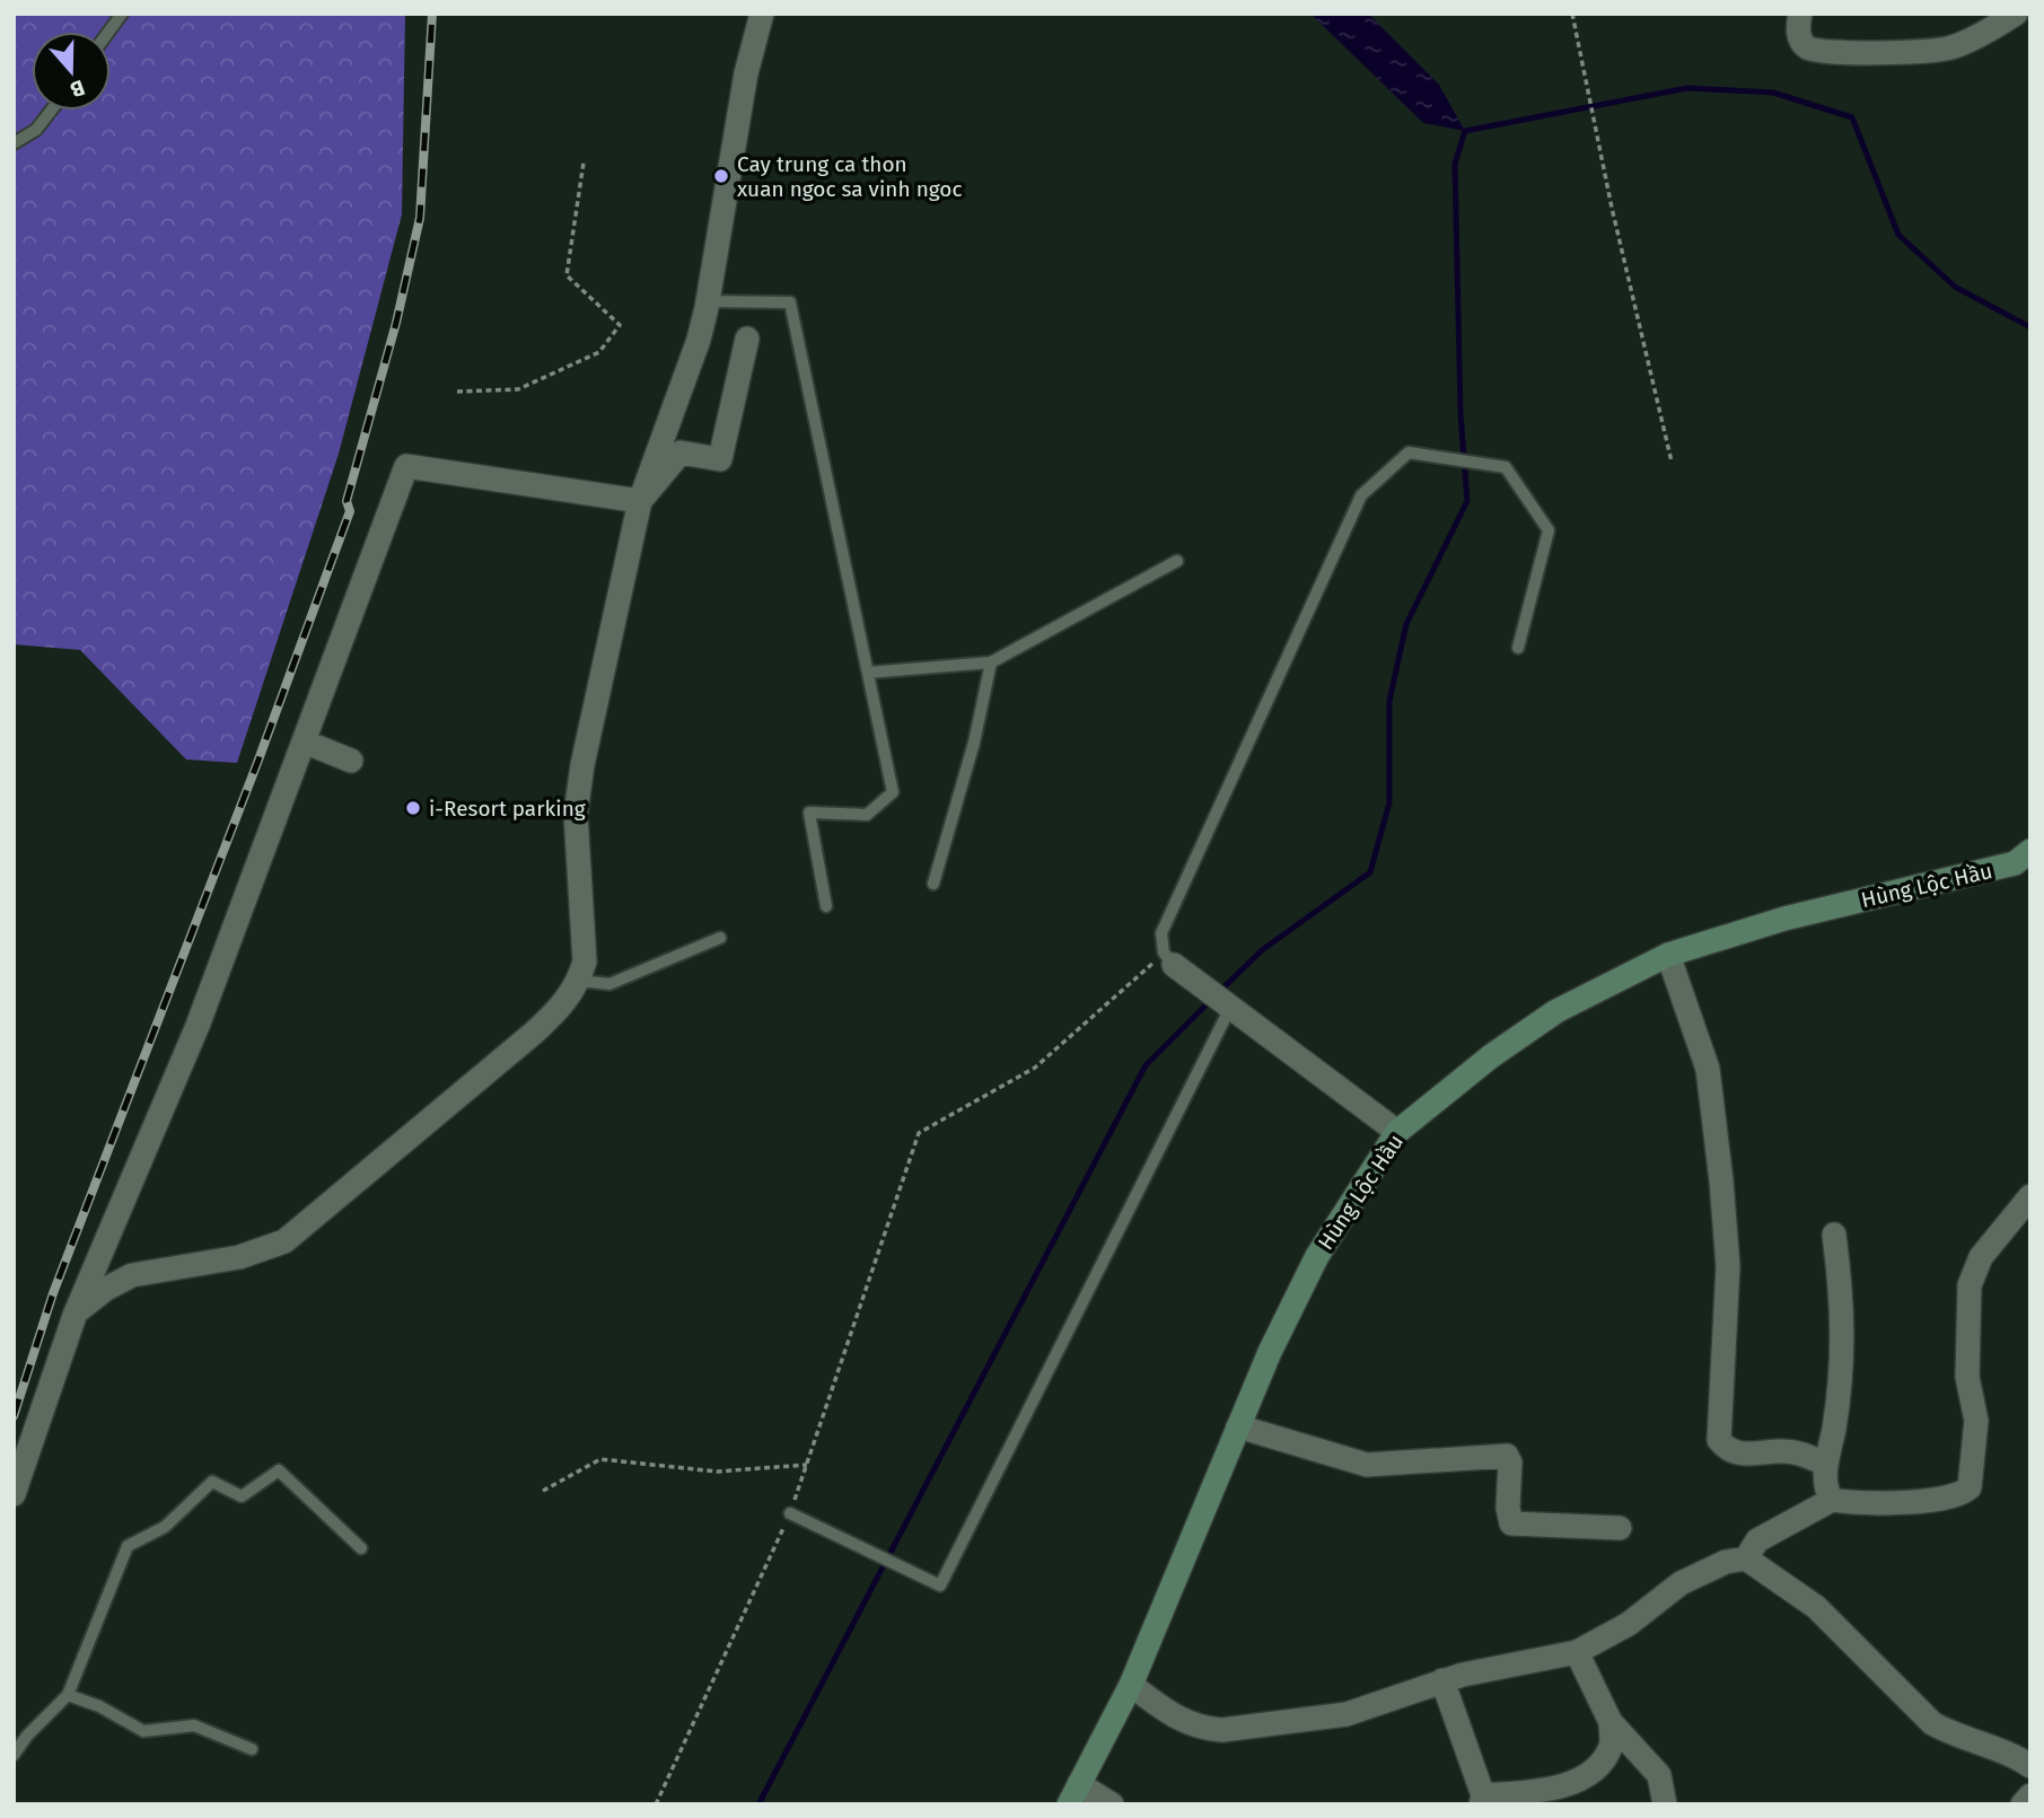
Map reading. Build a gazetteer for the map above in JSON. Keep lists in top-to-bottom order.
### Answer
{
  "streets": {
    "street": ["Hùng Lộc Hầu"]
  },
  "places": ["Cay trung ca thon xuan ngoc sa vinh ngoc", "i-Resort parking"],
  "north": "bottom"
}
